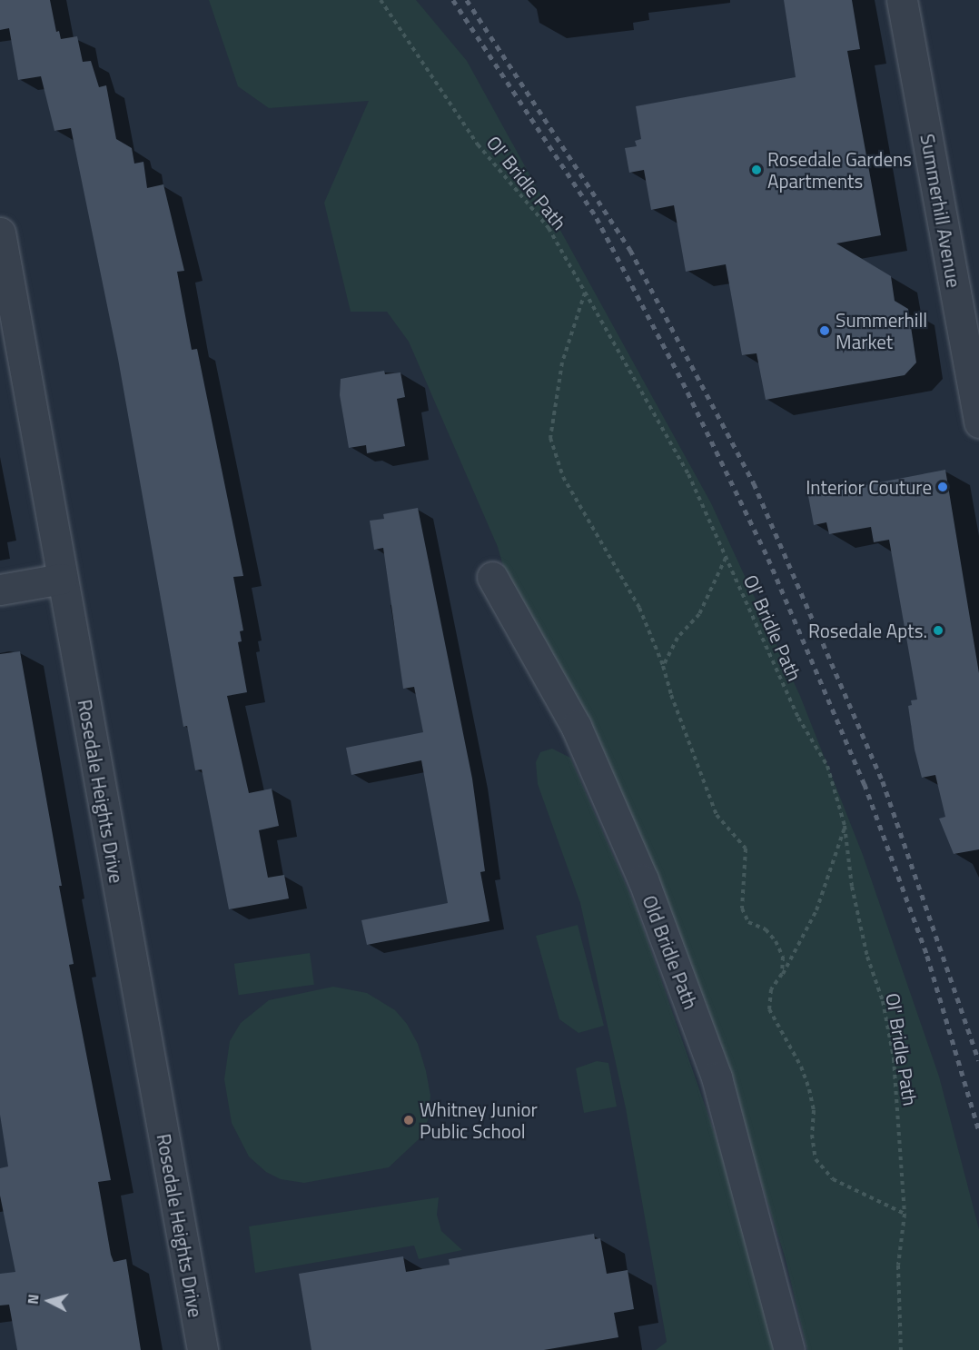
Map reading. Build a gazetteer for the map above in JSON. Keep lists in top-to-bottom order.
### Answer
{
  "streets": {
    "street": ["Summerhill Avenue", "Rosedale Heights Drive", "Old Bridle Path"],
    "path": ["Ol' Bridle Path"]
  },
  "places": [
    "Rosedale Gardens Apartments",
    "Summerhill Market",
    "Interior Couture",
    "Rosedale Apts.",
    "Whitney Junior Public School"
  ],
  "north": "left"
}
